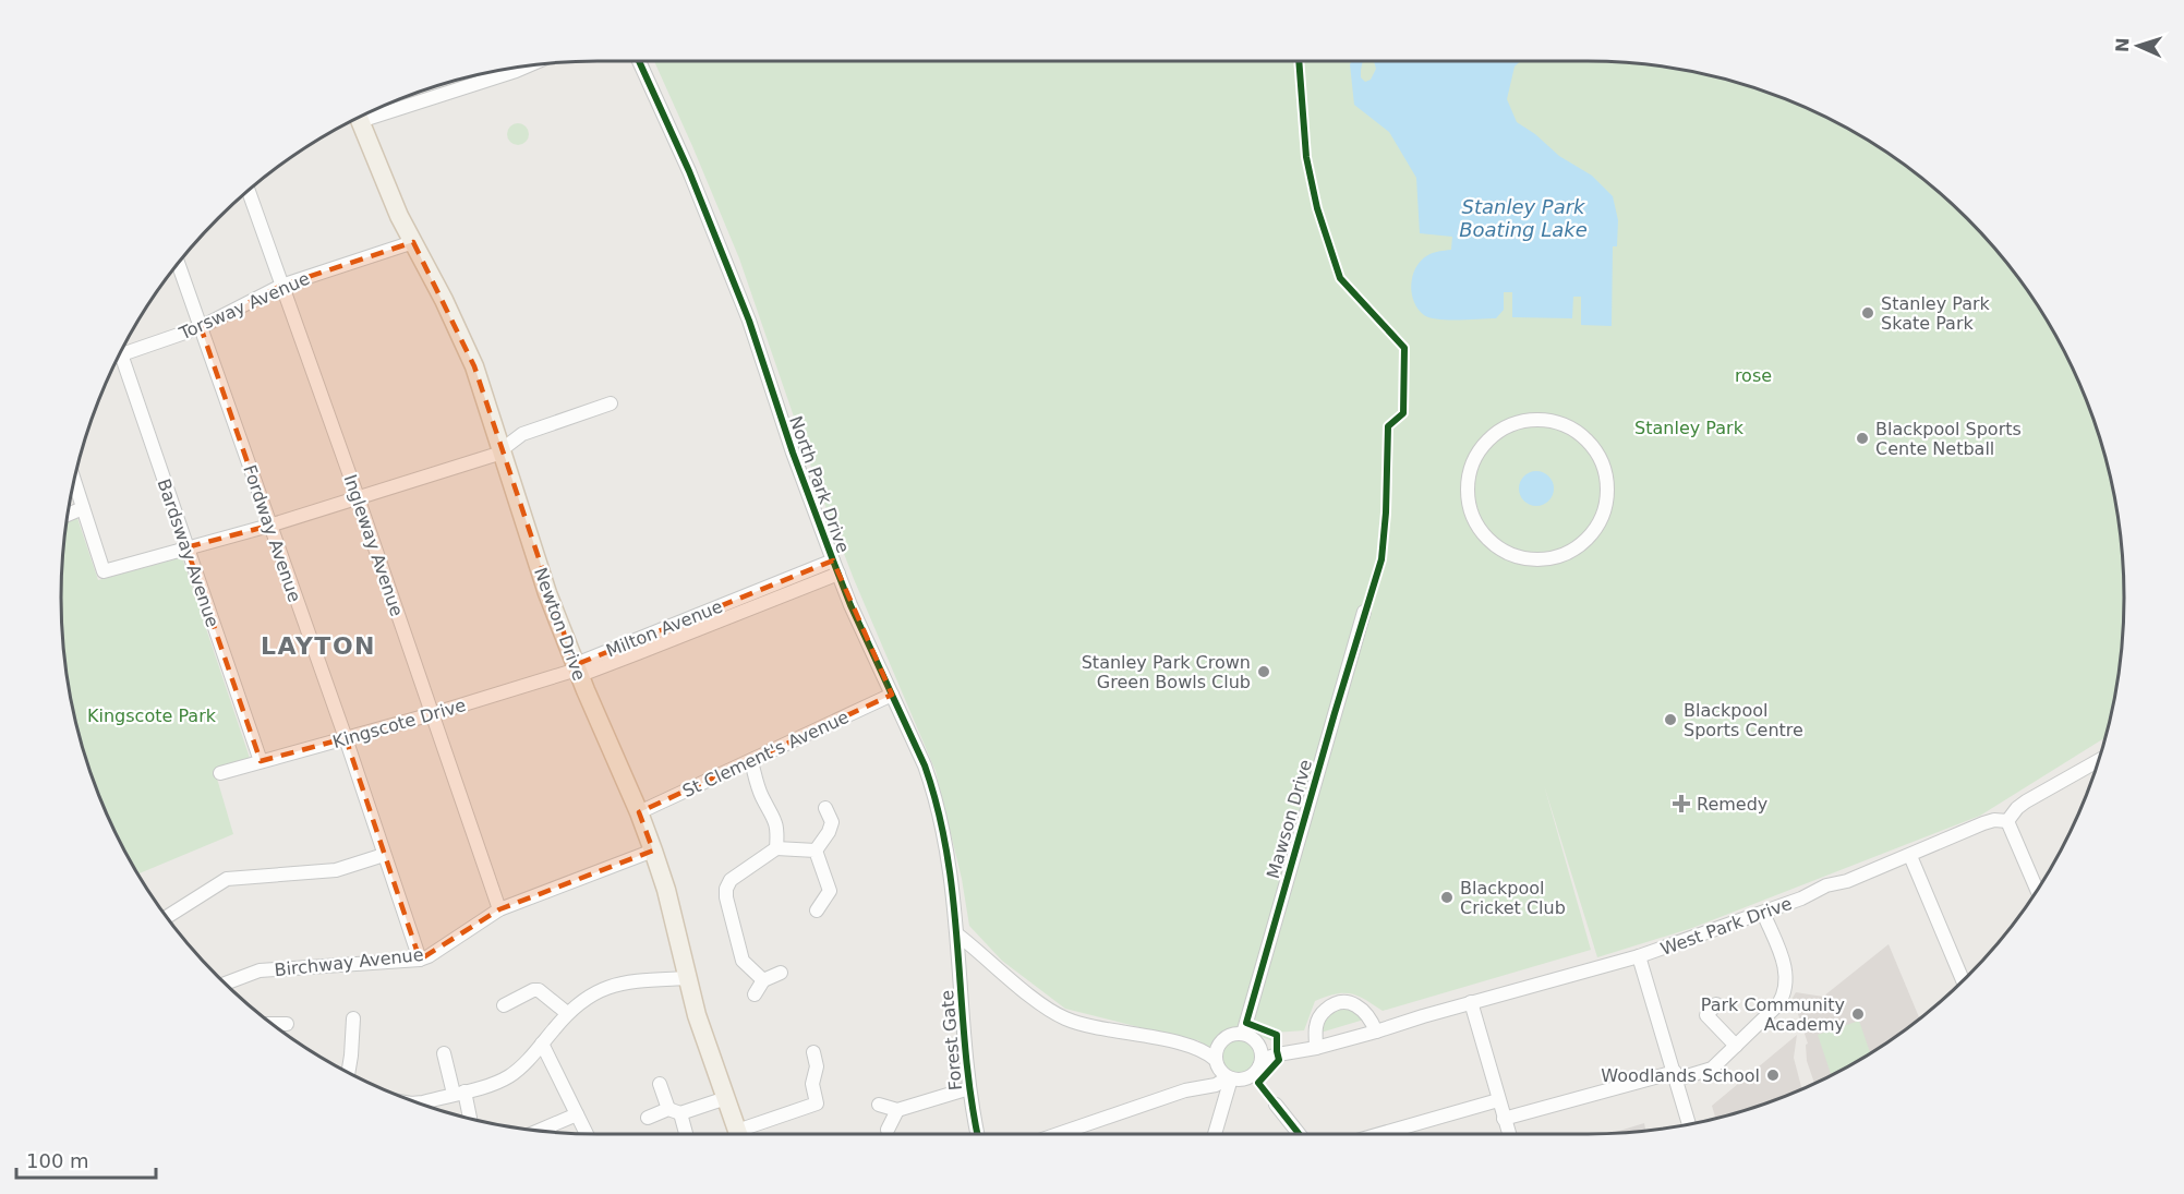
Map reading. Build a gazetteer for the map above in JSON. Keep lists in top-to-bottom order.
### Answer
{
  "streets": {
    "main road": ["Newton Drive"],
    "street": [
      "Torsway Avenue",
      "North Park Drive",
      "Fordway Avenue",
      "Ingleway Avenue",
      "Bardsway Avenue",
      "Milton Avenue",
      "Kingscote Drive",
      "St Clement's Avenue",
      "Mawson Drive",
      "West Park Drive",
      "Birchway Avenue",
      "Forest Gate"
    ]
  },
  "crossings": [
    ["Torsway Avenue", "Fordway Avenue"],
    ["Torsway Avenue", "Ingleway Avenue"],
    ["Torsway Avenue", "Newton Drive"],
    ["North Park Drive", "Milton Avenue"],
    ["North Park Drive", "St Clement's Avenue"],
    ["North Park Drive", "Forest Gate"],
    ["Fordway Avenue", "Kingscote Drive"],
    ["Fordway Avenue", "Birchway Avenue"],
    ["Ingleway Avenue", "Kingscote Drive"],
    ["Ingleway Avenue", "Birchway Avenue"],
    ["Bardsway Avenue", "Kingscote Drive"],
    ["Newton Drive", "Milton Avenue"],
    ["Newton Drive", "Kingscote Drive"],
    ["Newton Drive", "St Clement's Avenue"],
    ["Newton Drive", "Birchway Avenue"],
    ["Milton Avenue", "Kingscote Drive"],
    ["Mawson Drive", "West Park Drive"]
  ],
  "districts": ["LAYTON"],
  "water": ["Stanley Park Boating Lake"],
  "parks": ["rose", "Stanley Park", "Kingscote Park"],
  "places": {
    "other": [
      "Stanley Park Skate Park",
      "Blackpool Sports Cente Netball",
      "Stanley Park Crown Green Bowls Club",
      "Blackpool Sports Centre",
      "Blackpool Cricket Club",
      "Park Community Academy",
      "Woodlands School"
    ],
    "health": ["Remedy"]
  },
  "scale_bar": "100 m",
  "north": "left"
}
